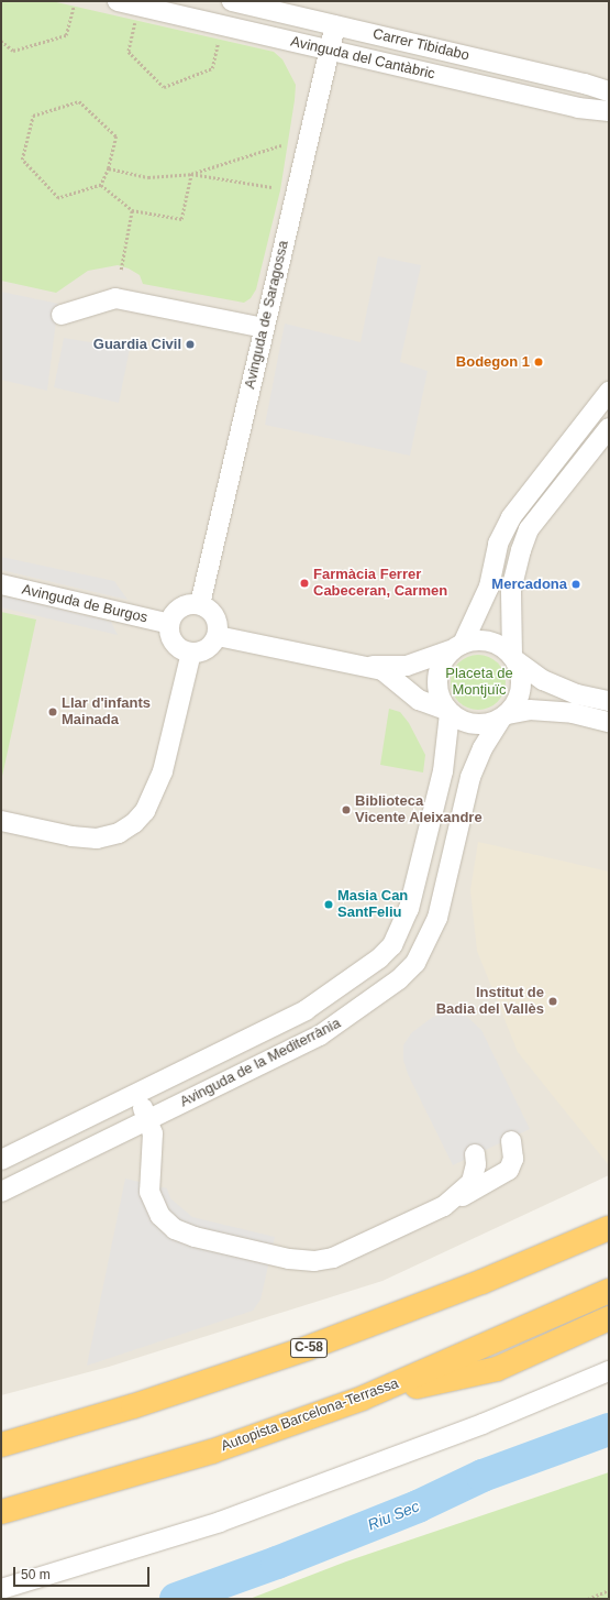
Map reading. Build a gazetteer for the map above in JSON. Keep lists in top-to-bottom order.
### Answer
{
  "streets": {
    "highway": ["C-58", "Autopista Barcelona-Terrassa"],
    "street": [
      "Carrer Tibidabo",
      "Avinguda del Cantàbric",
      "Avinguda de Saragossa",
      "Avinguda de Burgos",
      "Avinguda de la Mediterrània"
    ]
  },
  "crossings": [
    ["Carrer Tibidabo", "Avinguda de Saragossa"],
    ["Avinguda del Cantàbric", "Avinguda de Saragossa"],
    ["Avinguda de Saragossa", "Avinguda de Burgos"]
  ],
  "water": ["Riu Sec"],
  "parks": ["Placeta de Montjuïc"],
  "places": [
    "Guardia Civil",
    "Bodegon 1",
    "Farmàcia Ferrer Cabeceran, Carmen",
    "Mercadona",
    "Llar d'infants Mainada",
    "Biblioteca Vicente Aleixandre",
    "Masia Can SantFeliu",
    "Institut de Badia del Vallès"
  ],
  "scale_bar": "50 m"
}
